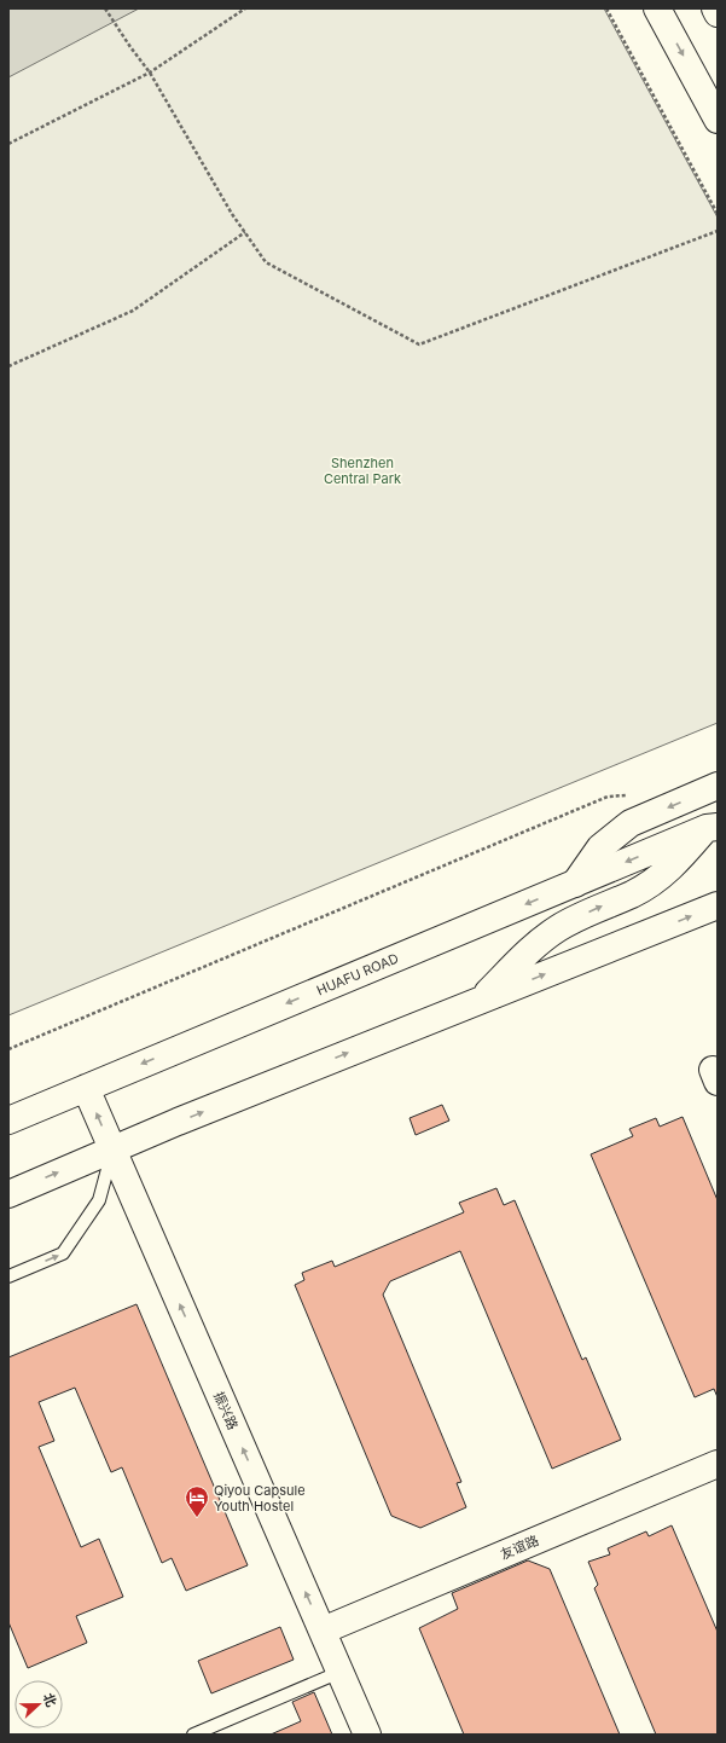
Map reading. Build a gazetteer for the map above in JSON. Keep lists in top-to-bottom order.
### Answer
{
  "streets": {
    "main road": ["HUAFU ROAD", "振兴路", "友谊路"]
  },
  "crossings": [
    ["HUAFU ROAD", "振兴路"],
    ["振兴路", "友谊路"]
  ],
  "one_way": ["振兴路"],
  "parks": ["Shenzhen Central Park"],
  "places": {
    "hotel": ["Qiyou Capsule Youth Hostel"]
  },
  "north": "right"
}
